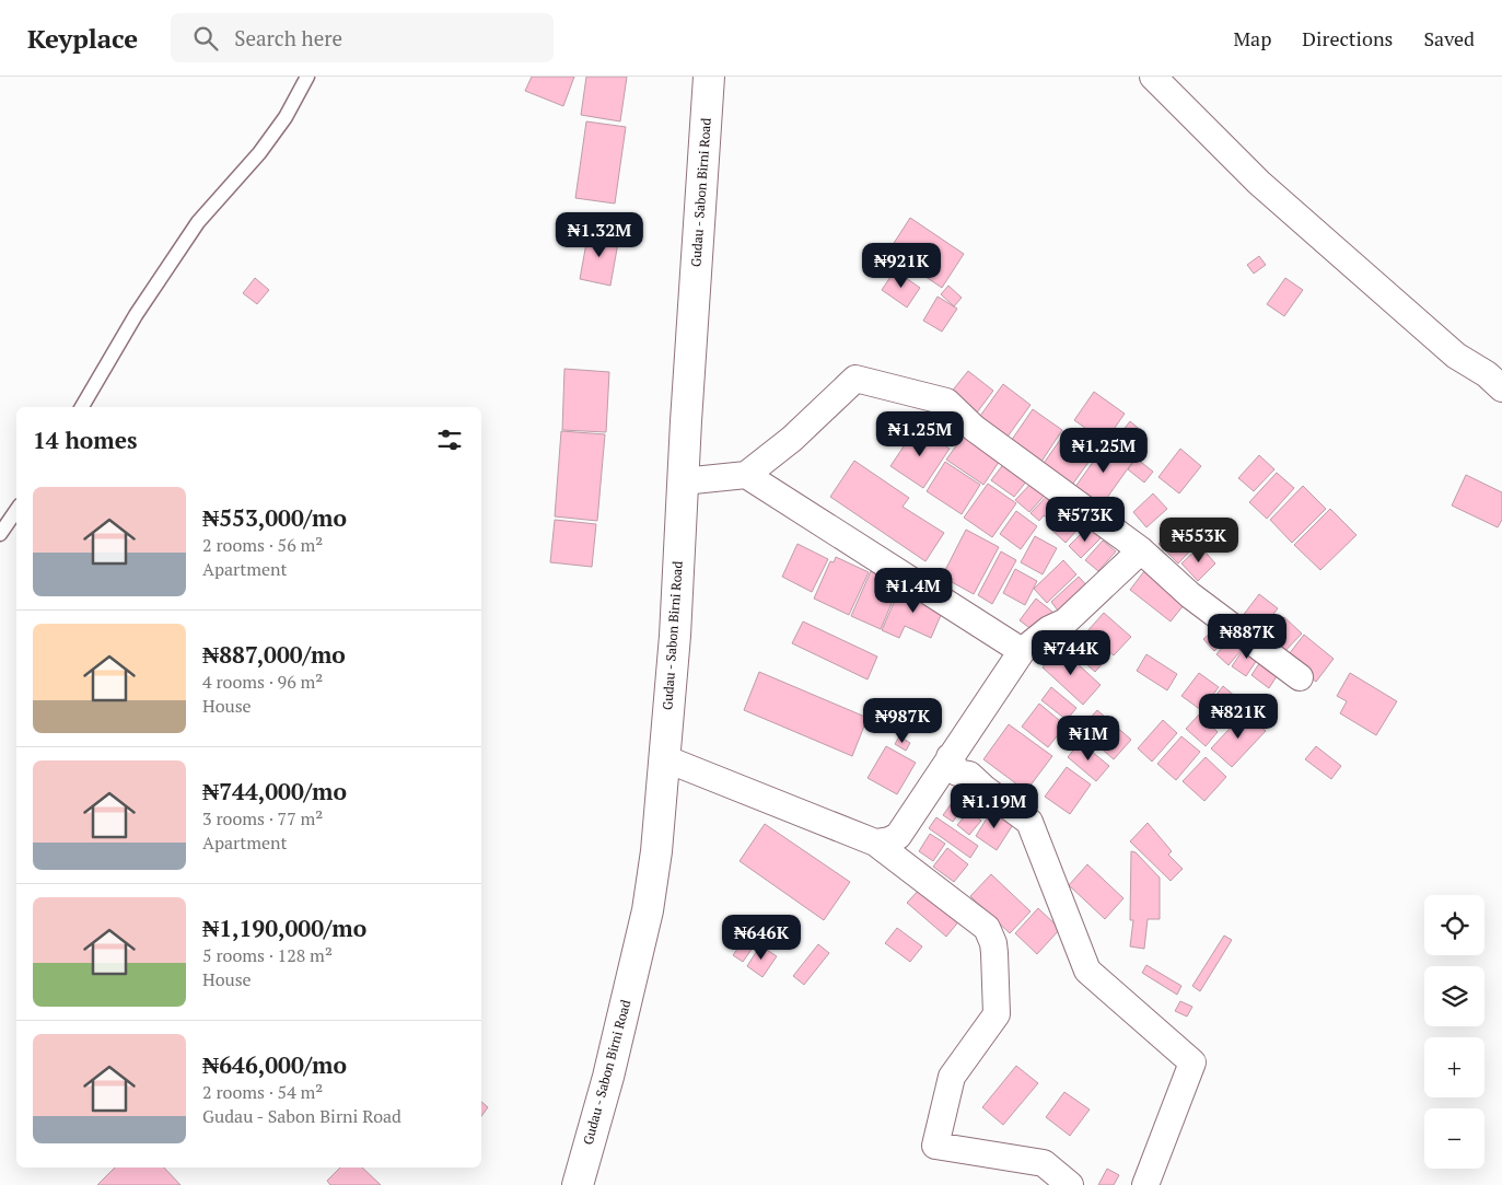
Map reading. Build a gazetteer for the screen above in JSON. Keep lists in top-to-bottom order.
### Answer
{
  "streets": {
    "main road": ["Gudau - Sabon Birni Road"]
  },
  "page": {
    "header": "Keyplace",
    "search": "Search here",
    "nav": ["Map", "Directions", "Saved"],
    "price": [
      "₦1.32M",
      "₦921K",
      "₦1.25M",
      "₦1.25M",
      "₦573K",
      "₦553K",
      "₦1.4M",
      "₦887K",
      "₦744K",
      "₦821K",
      "₦987K",
      "₦1M",
      "₦1.19M",
      "₦646K"
    ],
    "heading": "14 homes",
    "list": [
      {
        "name": "₦553,000/mo",
        "note": "2 rooms · 56 m² · Apartment"
      },
      {
        "name": "₦887,000/mo",
        "note": "4 rooms · 96 m² · House"
      },
      {
        "name": "₦744,000/mo",
        "note": "3 rooms · 77 m² · Apartment"
      },
      {
        "name": "₦1,190,000/mo",
        "note": "5 rooms · 128 m² · House"
      },
      {
        "name": "₦646,000/mo",
        "note": "2 rooms · 54 m² · Gudau - Sabon Birni Road"
      }
    ],
    "map_buttons": ["+", "−"]
  }
}
